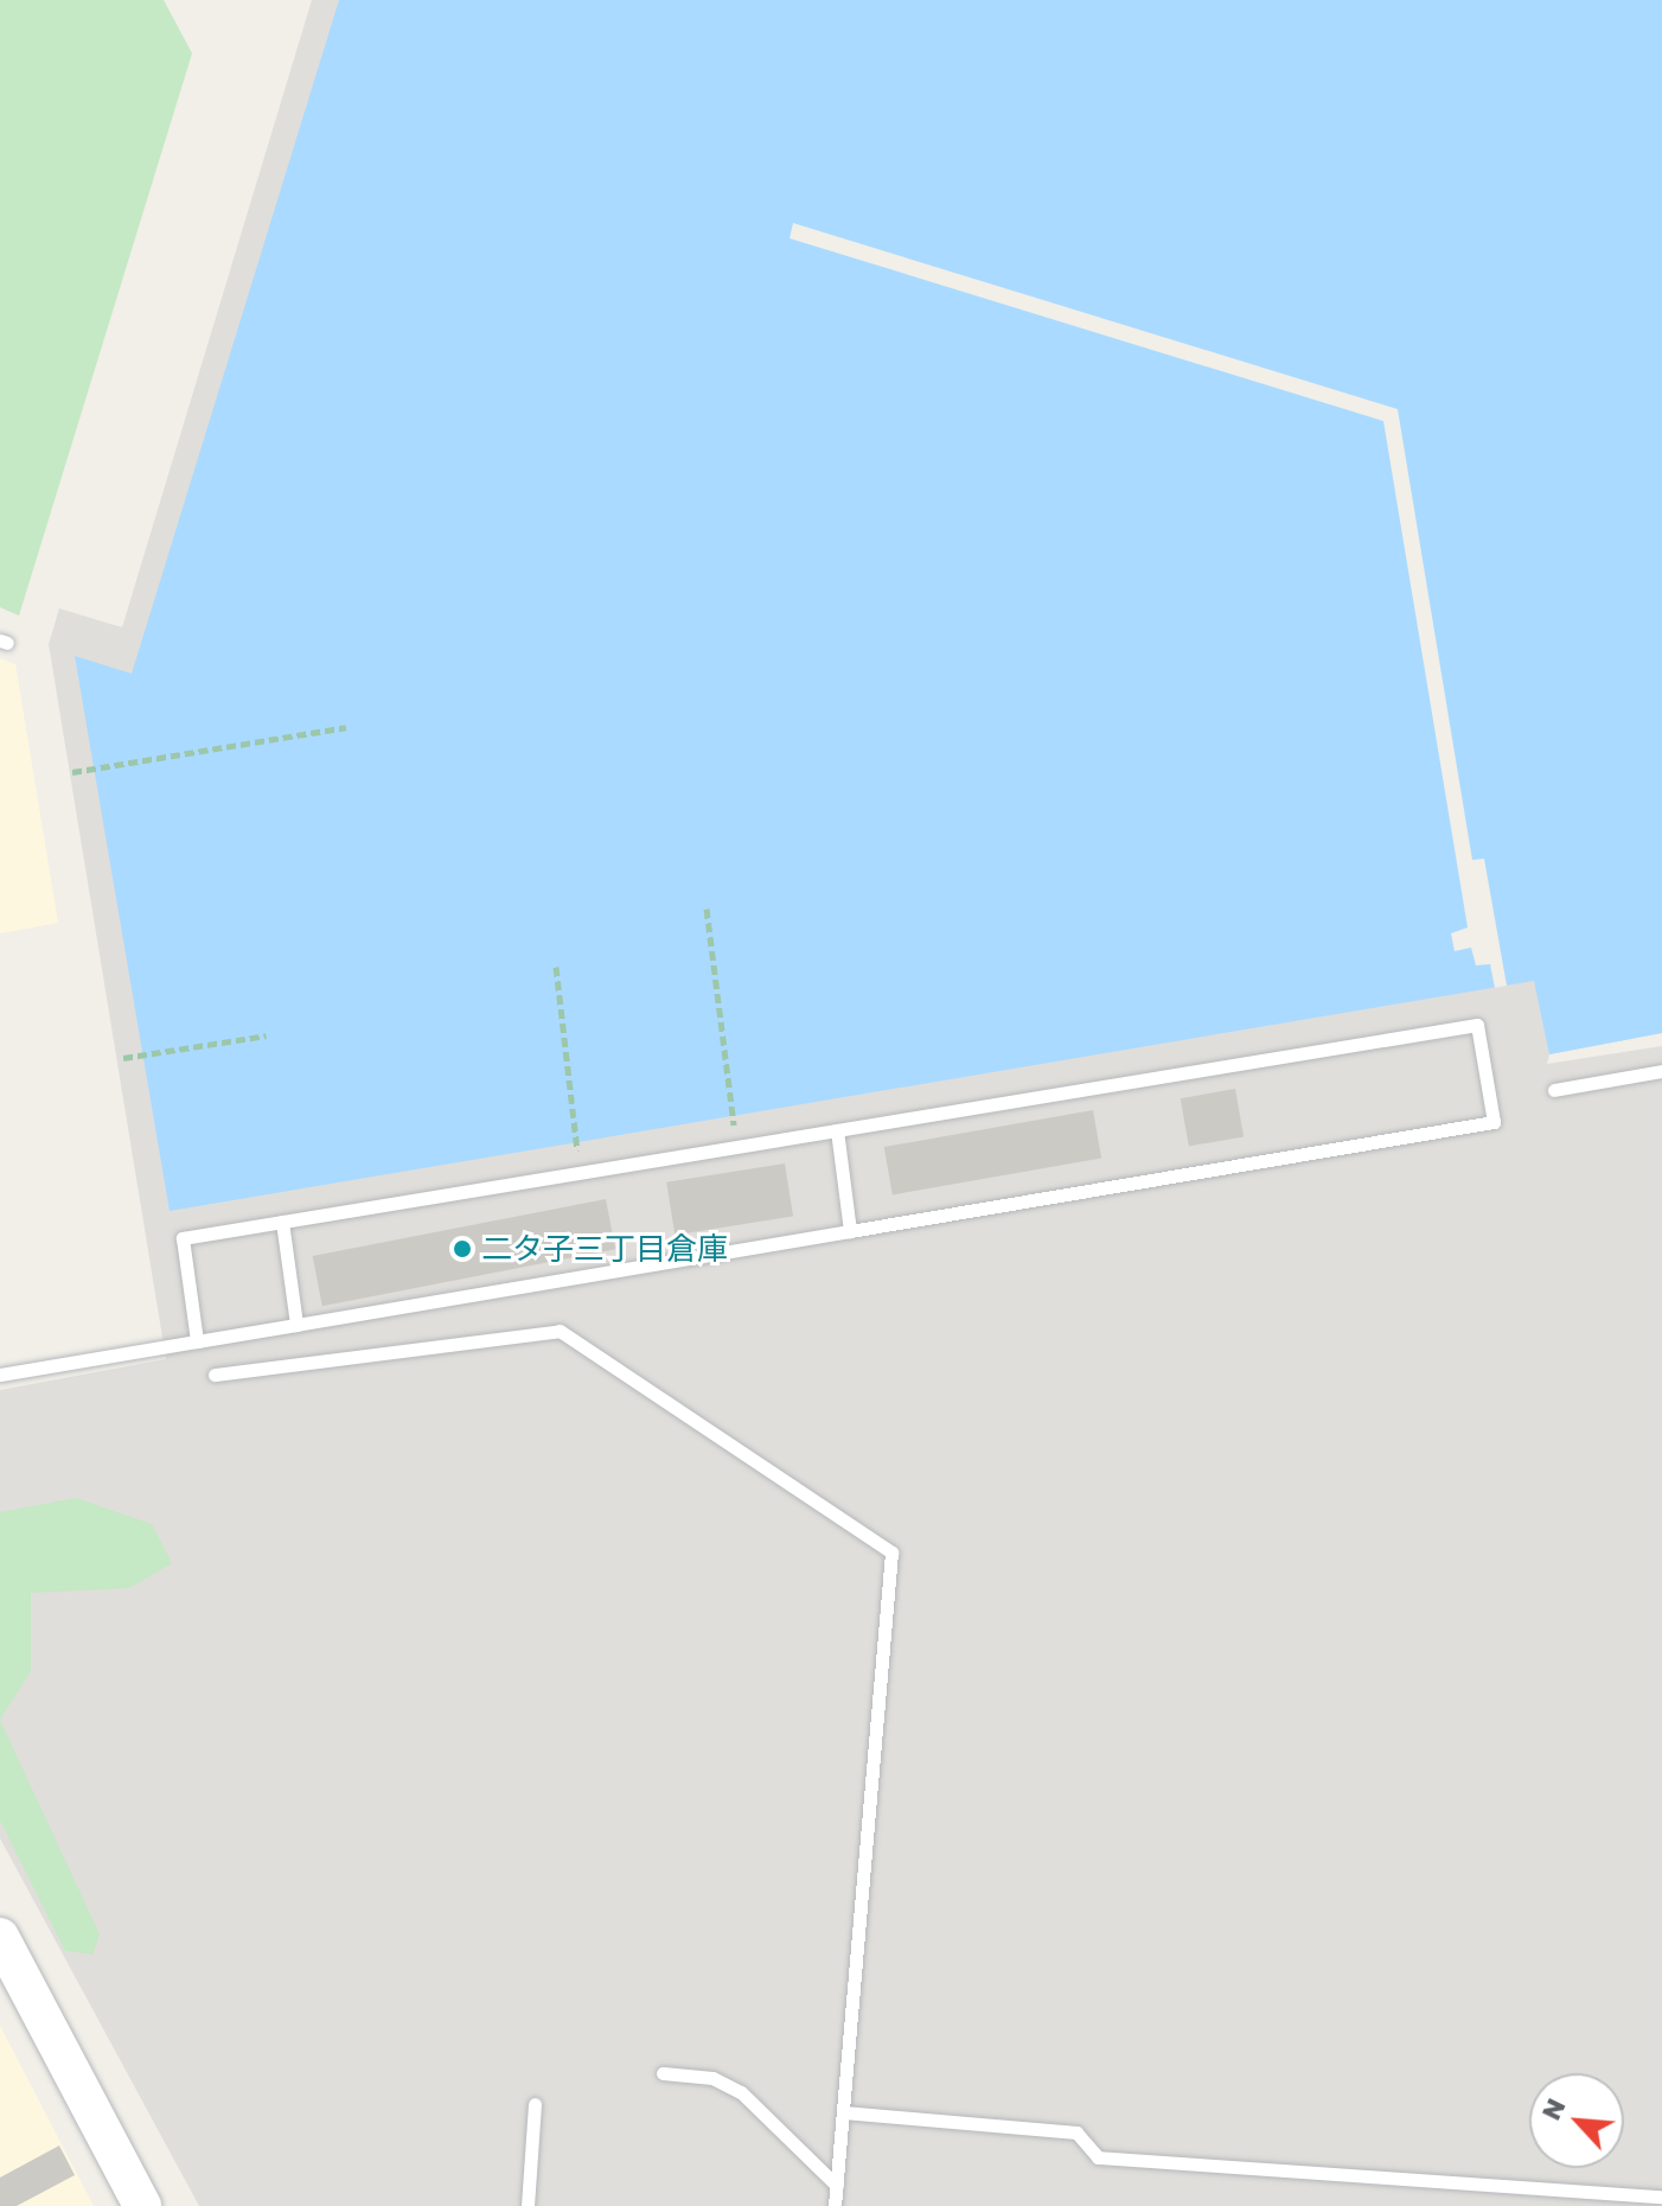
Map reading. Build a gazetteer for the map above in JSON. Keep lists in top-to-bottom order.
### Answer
{
  "places": ["二タ子三丁目倉庫"],
  "north": "top left"
}
